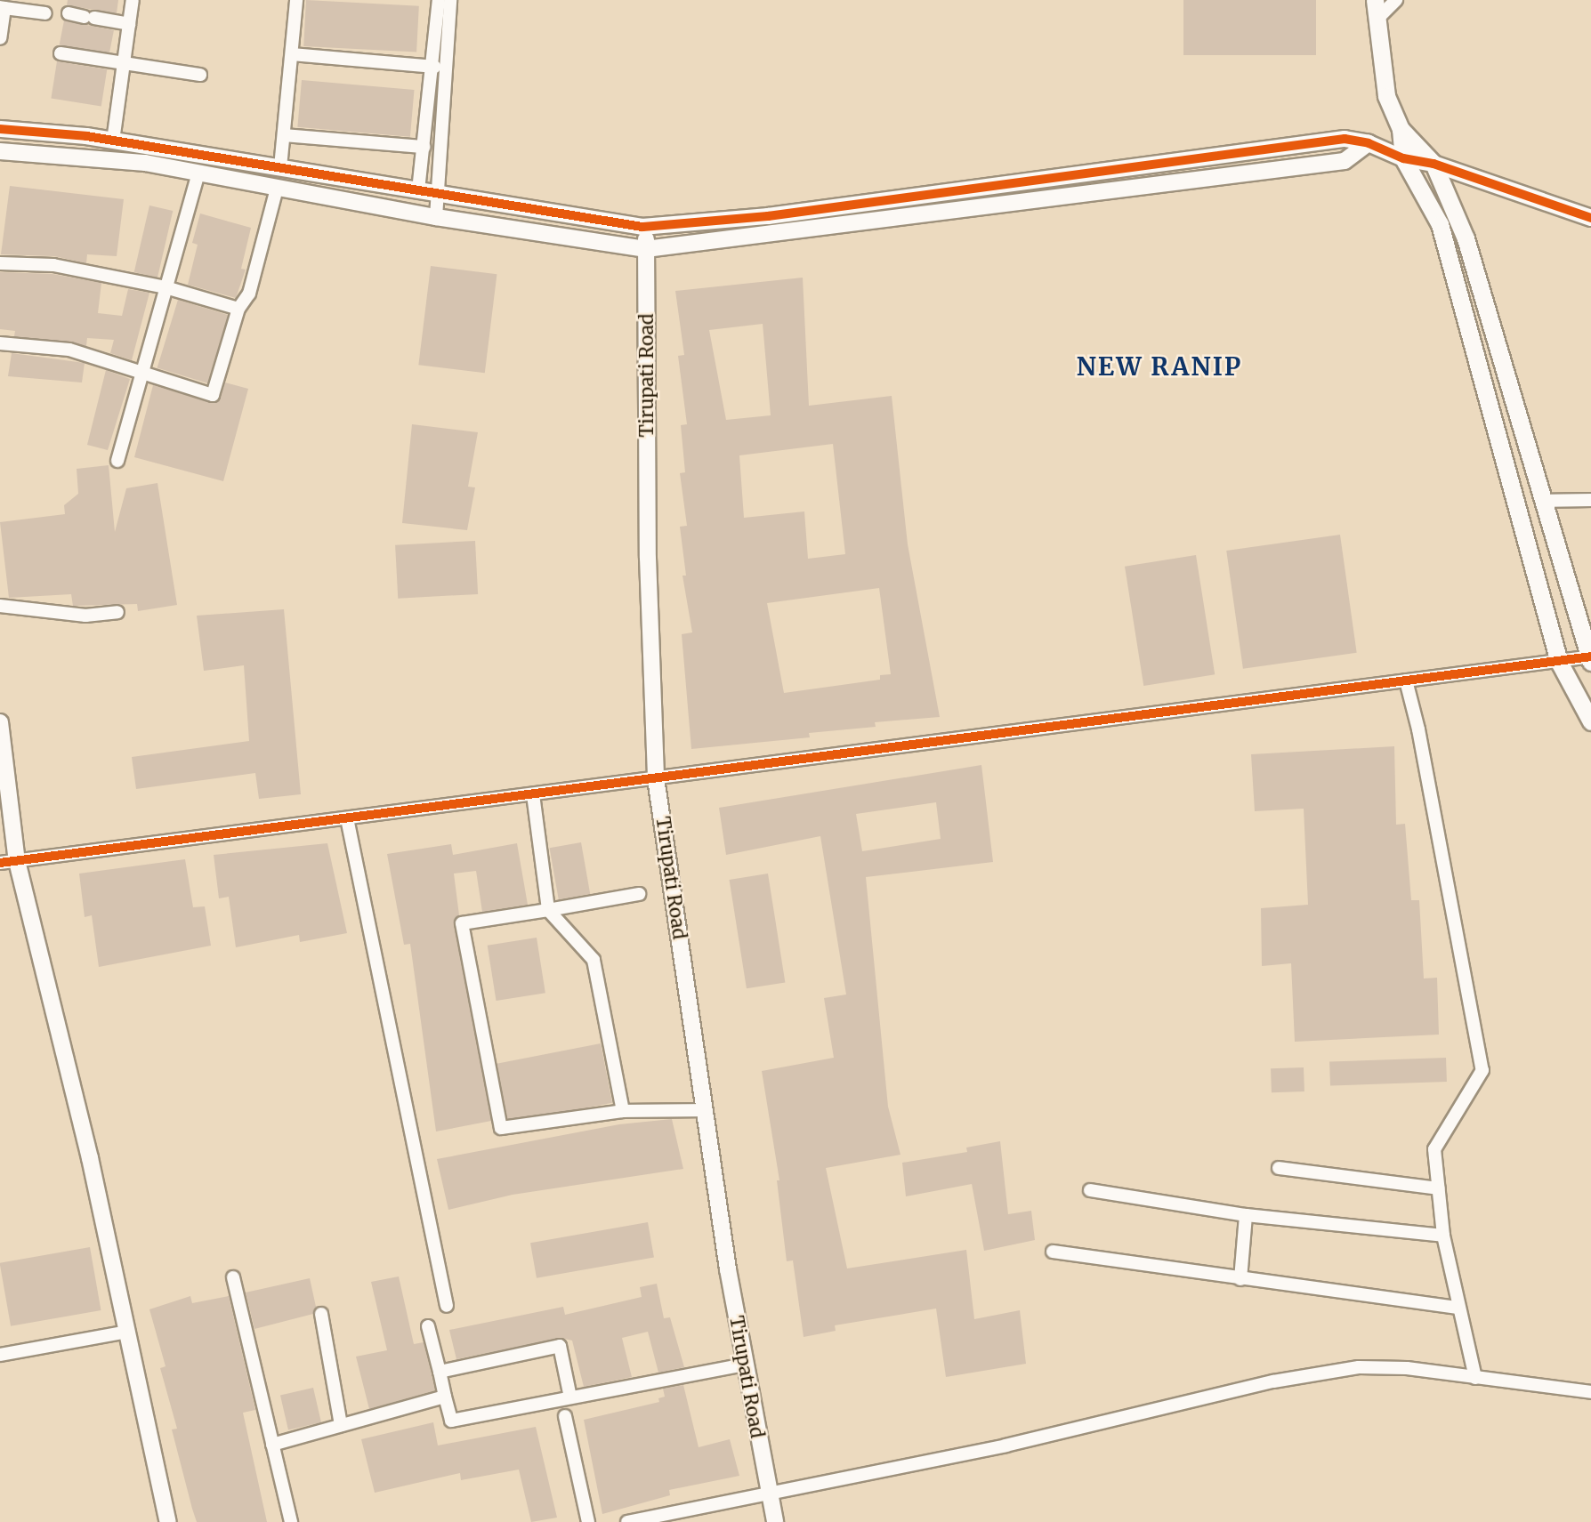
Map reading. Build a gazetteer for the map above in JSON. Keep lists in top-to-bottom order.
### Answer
{
  "streets": {
    "street": ["Tirupati Road"]
  },
  "districts": ["NEW RANIP"]
}
